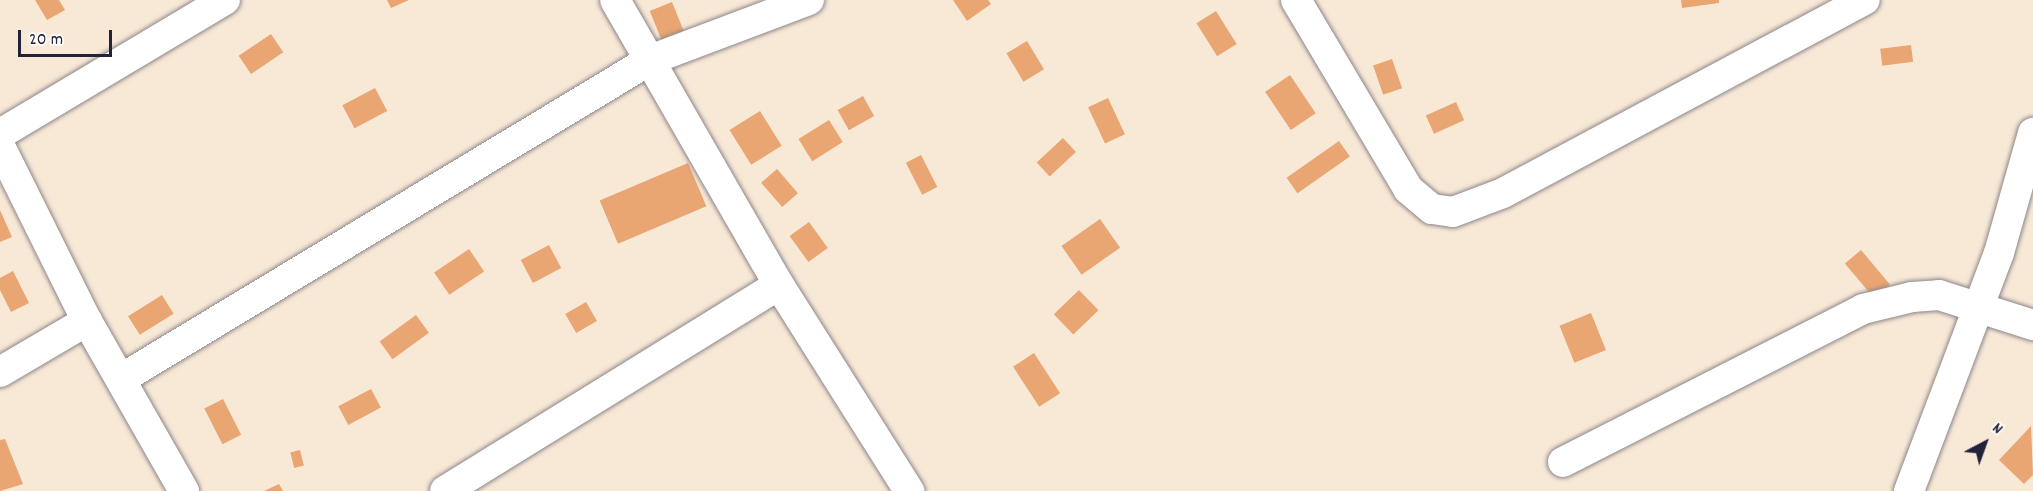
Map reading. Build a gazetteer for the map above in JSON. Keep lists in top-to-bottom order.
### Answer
{
  "scale_bar": "20 m",
  "north": "top right"
}
